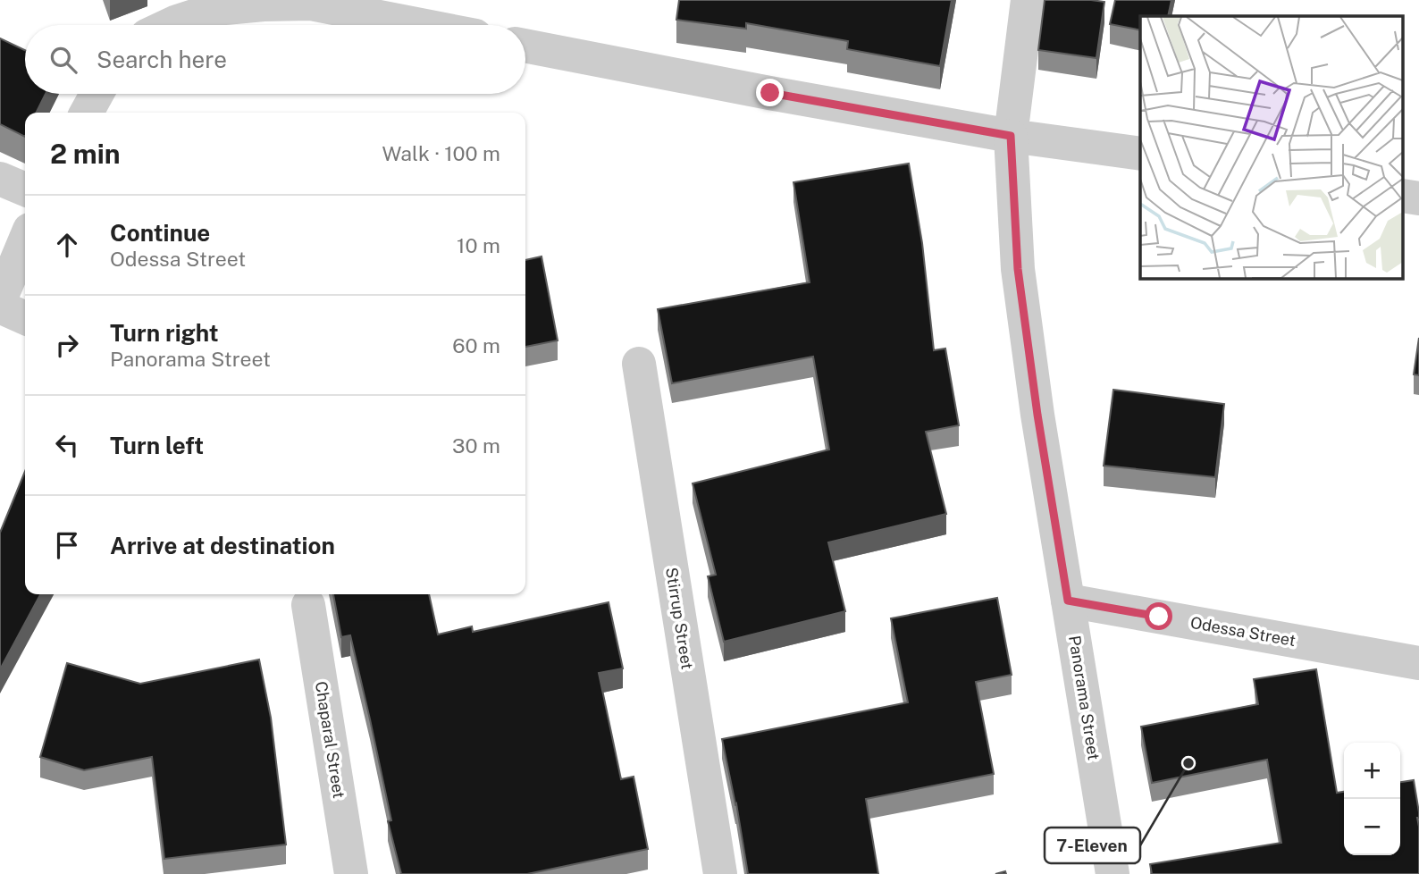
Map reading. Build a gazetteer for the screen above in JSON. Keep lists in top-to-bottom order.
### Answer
{
  "streets": {
    "street": [
      "Stirrup Street",
      "Odessa Street",
      "Panorama Street",
      "Chaparal Street"
    ]
  },
  "crossings": [
    ["Odessa Street", "Panorama Street"]
  ],
  "places": ["7-Eleven"],
  "page": {
    "search": "Search here",
    "heading": ["2 min", "Walk · 100 m"],
    "list": [
      ["Continue", "Odessa Street", "10 m"],
      ["Turn right", "Panorama Street", "60 m"],
      ["Turn left", "30 m"],
      "Arrive at destination"
    ],
    "map_buttons": ["+", "−"]
  }
}
